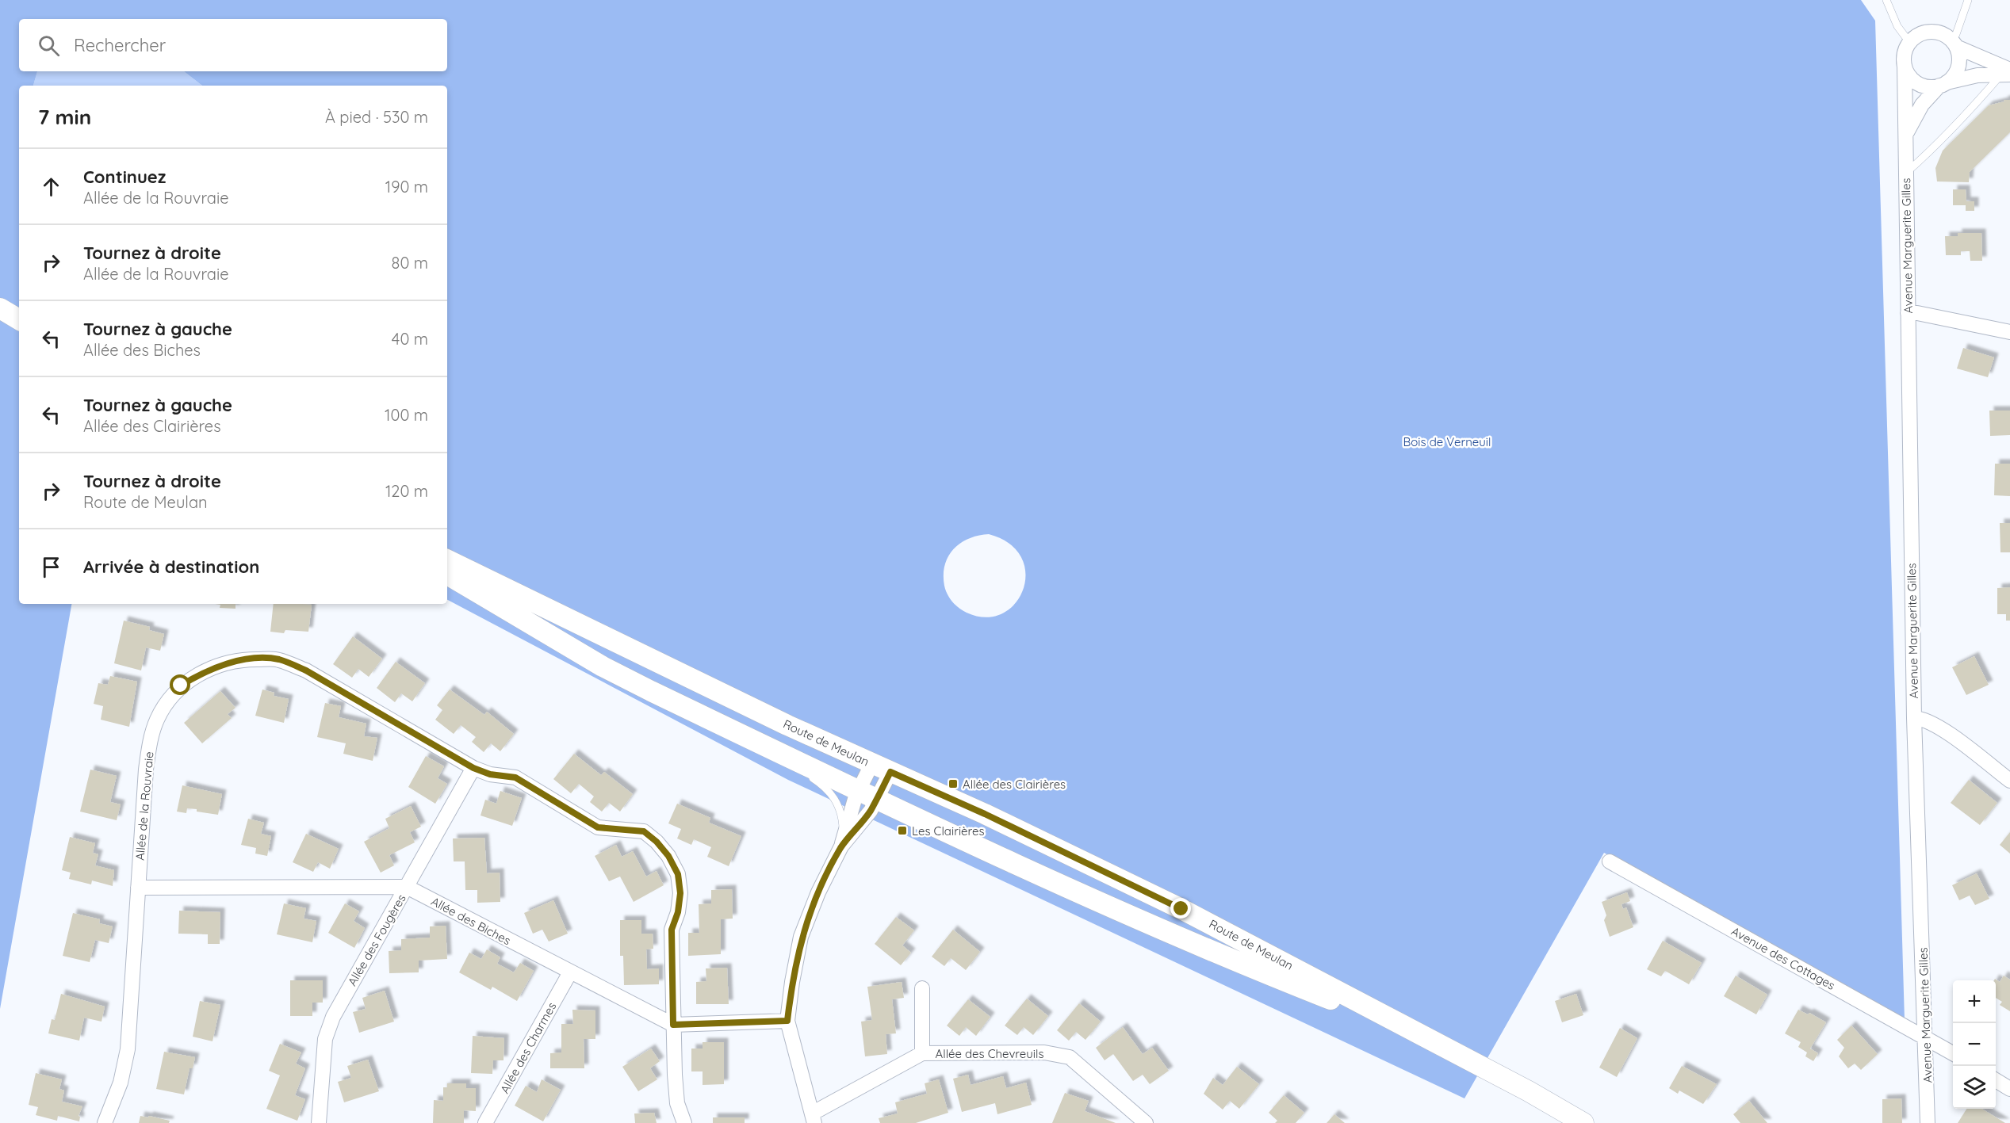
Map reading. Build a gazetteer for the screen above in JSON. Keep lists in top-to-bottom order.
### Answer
{
  "streets": {
    "main road": ["Route de Meulan"],
    "street": [
      "Avenue Marguerite Gilles",
      "Allée de la Rouvraie",
      "Allée des Biches",
      "Allée des Fougères",
      "Avenue des Cottages",
      "Allée des Charmes",
      "Allée des Chevreuils"
    ]
  },
  "crossings": [
    ["Avenue Marguerite Gilles", "Avenue des Cottages"],
    ["Allée de la Rouvraie", "Allée des Biches"],
    ["Allée de la Rouvraie", "Allée des Fougères"],
    ["Allée des Biches", "Allée des Fougères"],
    ["Allée des Biches", "Allée des Charmes"]
  ],
  "parks": ["Bois de Verneuil"],
  "places": {
    "transit": ["Allée des Clairières", "Les Clairières"]
  },
  "page": {
    "search": "Rechercher",
    "heading": ["7 min", "À pied · 530 m"],
    "list": [
      ["Continuez", "Allée de la Rouvraie", "190 m"],
      ["Tournez à droite", "Allée de la Rouvraie", "80 m"],
      ["Tournez à gauche", "Allée des Biches", "40 m"],
      ["Tournez à gauche", "Allée des Clairières", "100 m"],
      ["Tournez à droite", "Route de Meulan", "120 m"],
      "Arrivée à destination"
    ],
    "map_buttons": ["+", "−"]
  }
}
